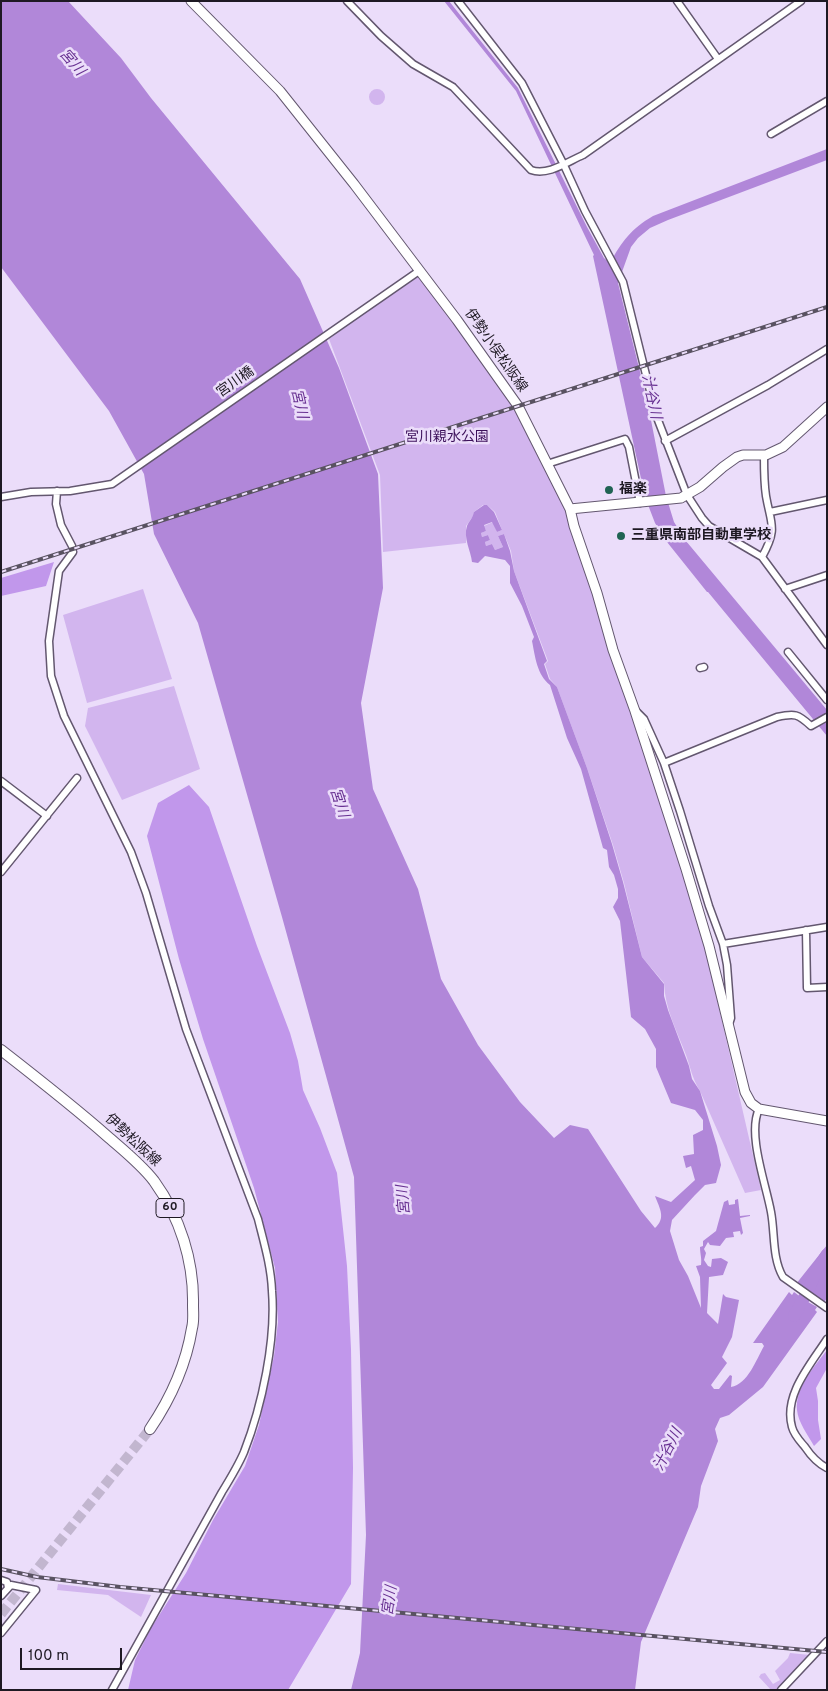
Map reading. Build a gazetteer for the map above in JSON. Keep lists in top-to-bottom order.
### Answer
{
  "streets": {
    "main road": ["伊勢小俣松阪線", "伊勢松阪線", "60"],
    "street": ["宮川橋"]
  },
  "crossings": [
    ["伊勢小俣松阪線", "宮川橋"]
  ],
  "water": ["宮川", "汁谷川"],
  "parks": ["宮川親水公園"],
  "places": ["福楽", "三重県南部自動車学校"],
  "scale_bar": "100 m"
}
